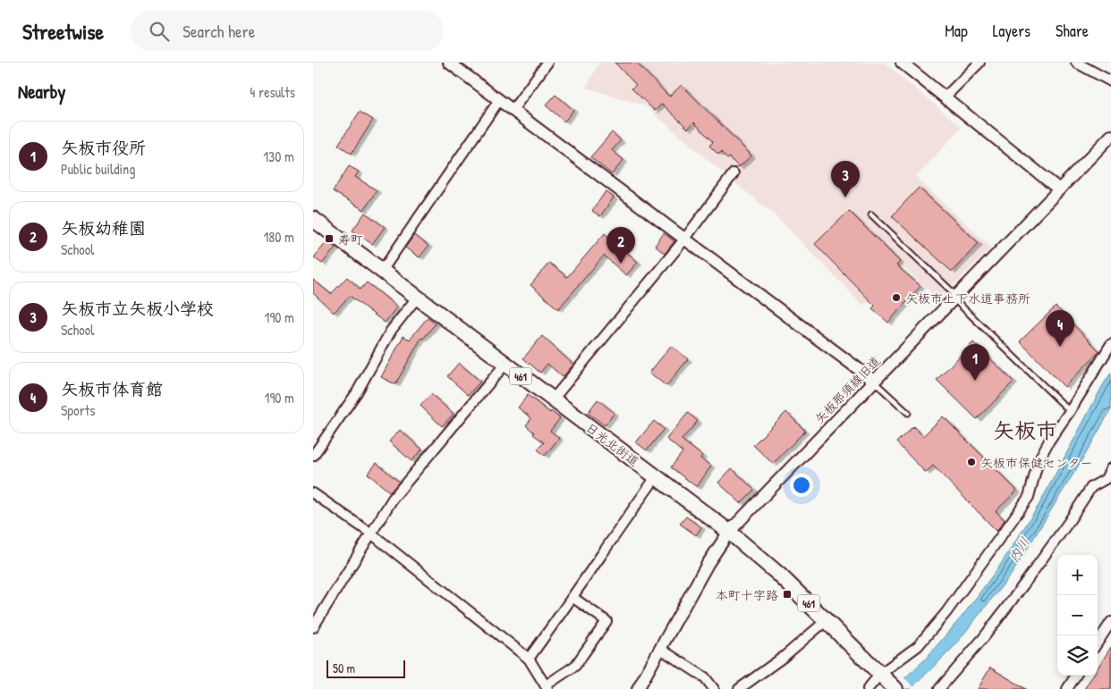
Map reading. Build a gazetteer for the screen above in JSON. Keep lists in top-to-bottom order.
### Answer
{
  "streets": {
    "highway": ["461", "日光北街道"],
    "street": ["矢板那須線旧道"]
  },
  "crossings": [
    ["矢板那須線旧道", "日光北街道"]
  ],
  "districts": ["矢板市"],
  "water": ["内川"],
  "places": {
    "transit": ["寿町", "本町十字路"],
    "other": ["矢板市上下水道事務所", "矢板市保健センター"]
  },
  "scale_bar": "50 m",
  "page": {
    "header": "Streetwise",
    "search": "Search here",
    "nav": ["Map", "Layers", "Share"],
    "heading": ["Nearby", "4 results"],
    "list": [
      {
        "mark": "1",
        "name": "矢板市役所",
        "note": "Public building",
        "value": "130 m"
      },
      {
        "mark": "2",
        "name": "矢板幼稚園",
        "note": "School",
        "value": "180 m"
      },
      {
        "mark": "3",
        "name": "矢板市立矢板小学校",
        "note": "School",
        "value": "190 m"
      },
      {
        "mark": "4",
        "name": "矢板市体育館",
        "note": "Sports",
        "value": "190 m"
      }
    ],
    "pins": [
      "3",
      "2",
      "4",
      "1"
    ],
    "map_buttons": ["+", "−"],
    "scale": "50 m"
  }
}
